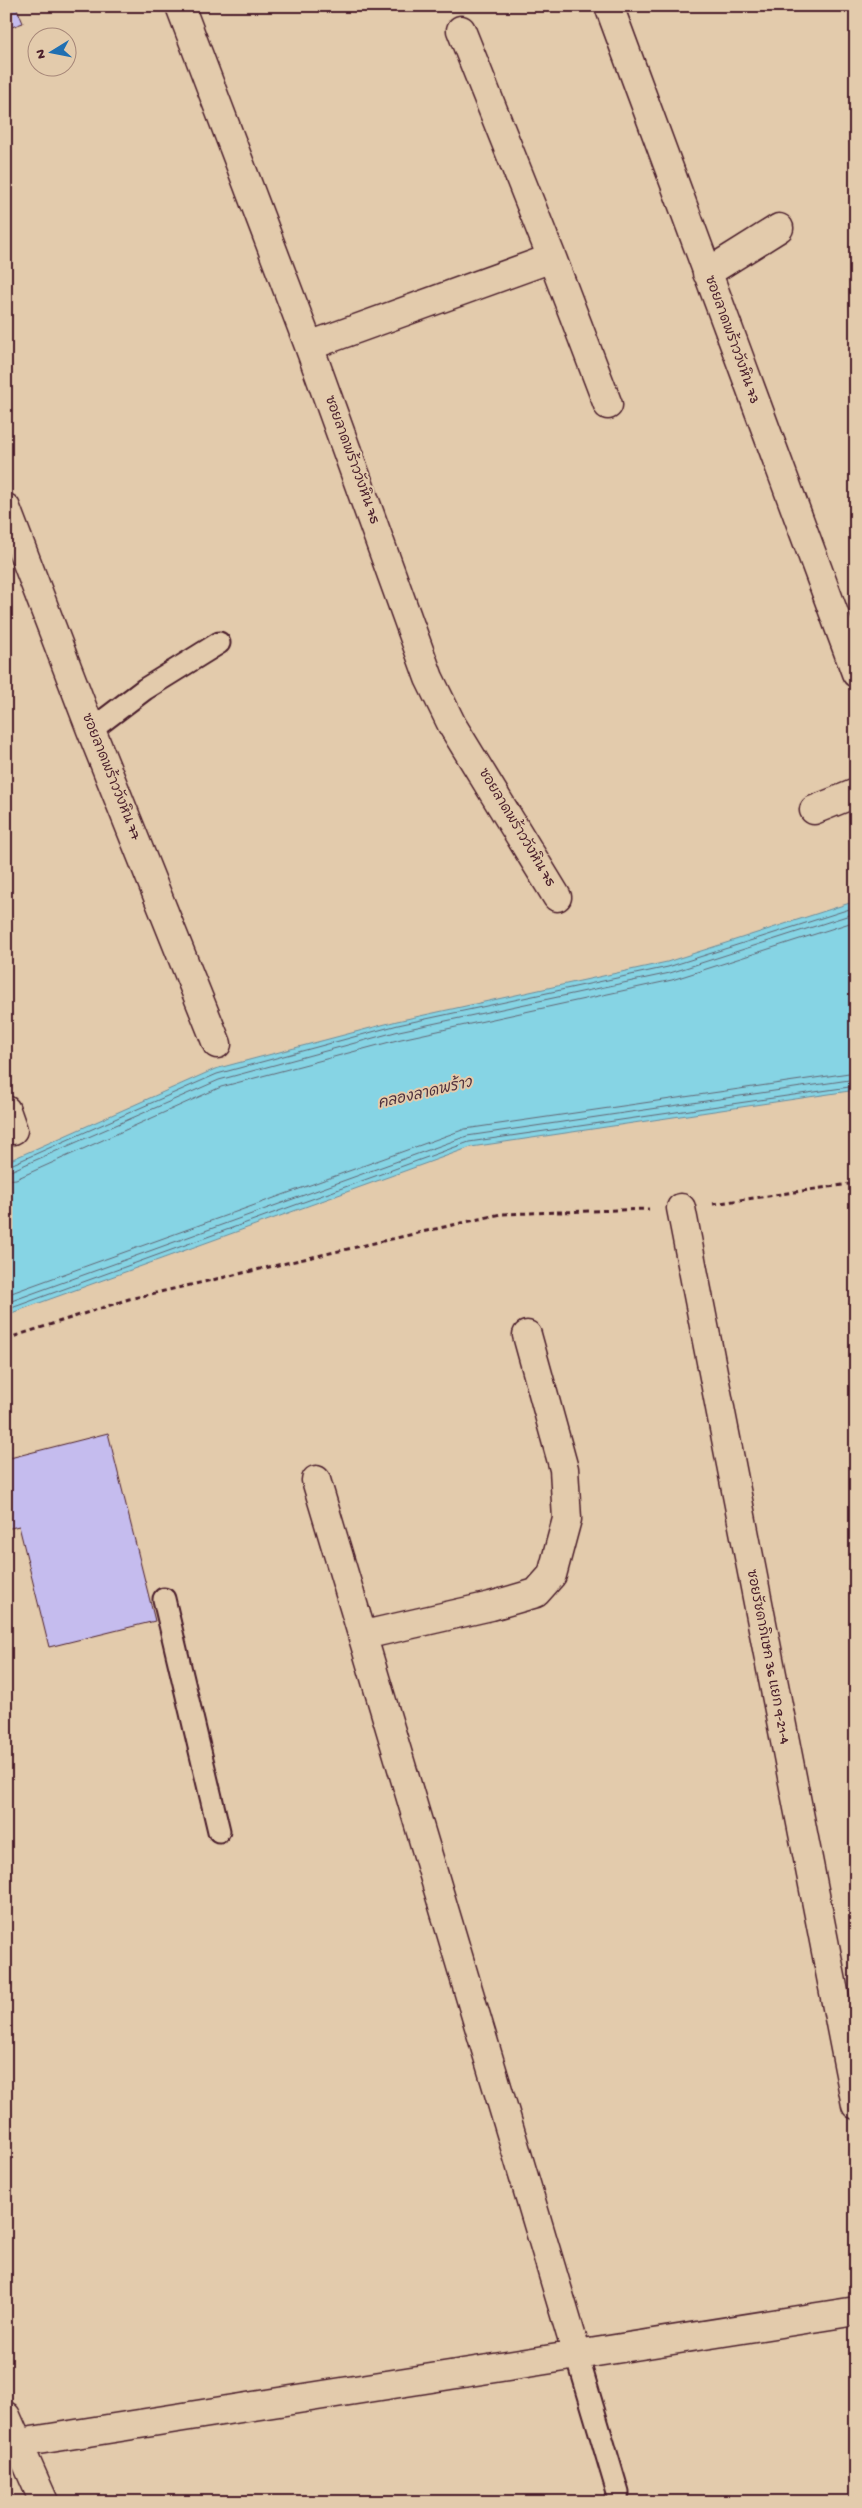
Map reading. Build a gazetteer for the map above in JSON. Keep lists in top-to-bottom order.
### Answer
{
  "streets": {
    "street": [
      "ซอยลาดพร้าววังหิน 73",
      "ซอยลาดพร้าววังหิน 75",
      "ซอยลาดพร้าววังหิน 77",
      "ซอยรัชดาภิเษก 36 แยก 9-21-4"
    ]
  },
  "water": ["คลองลาดพร้าว"],
  "north": "left"
}
